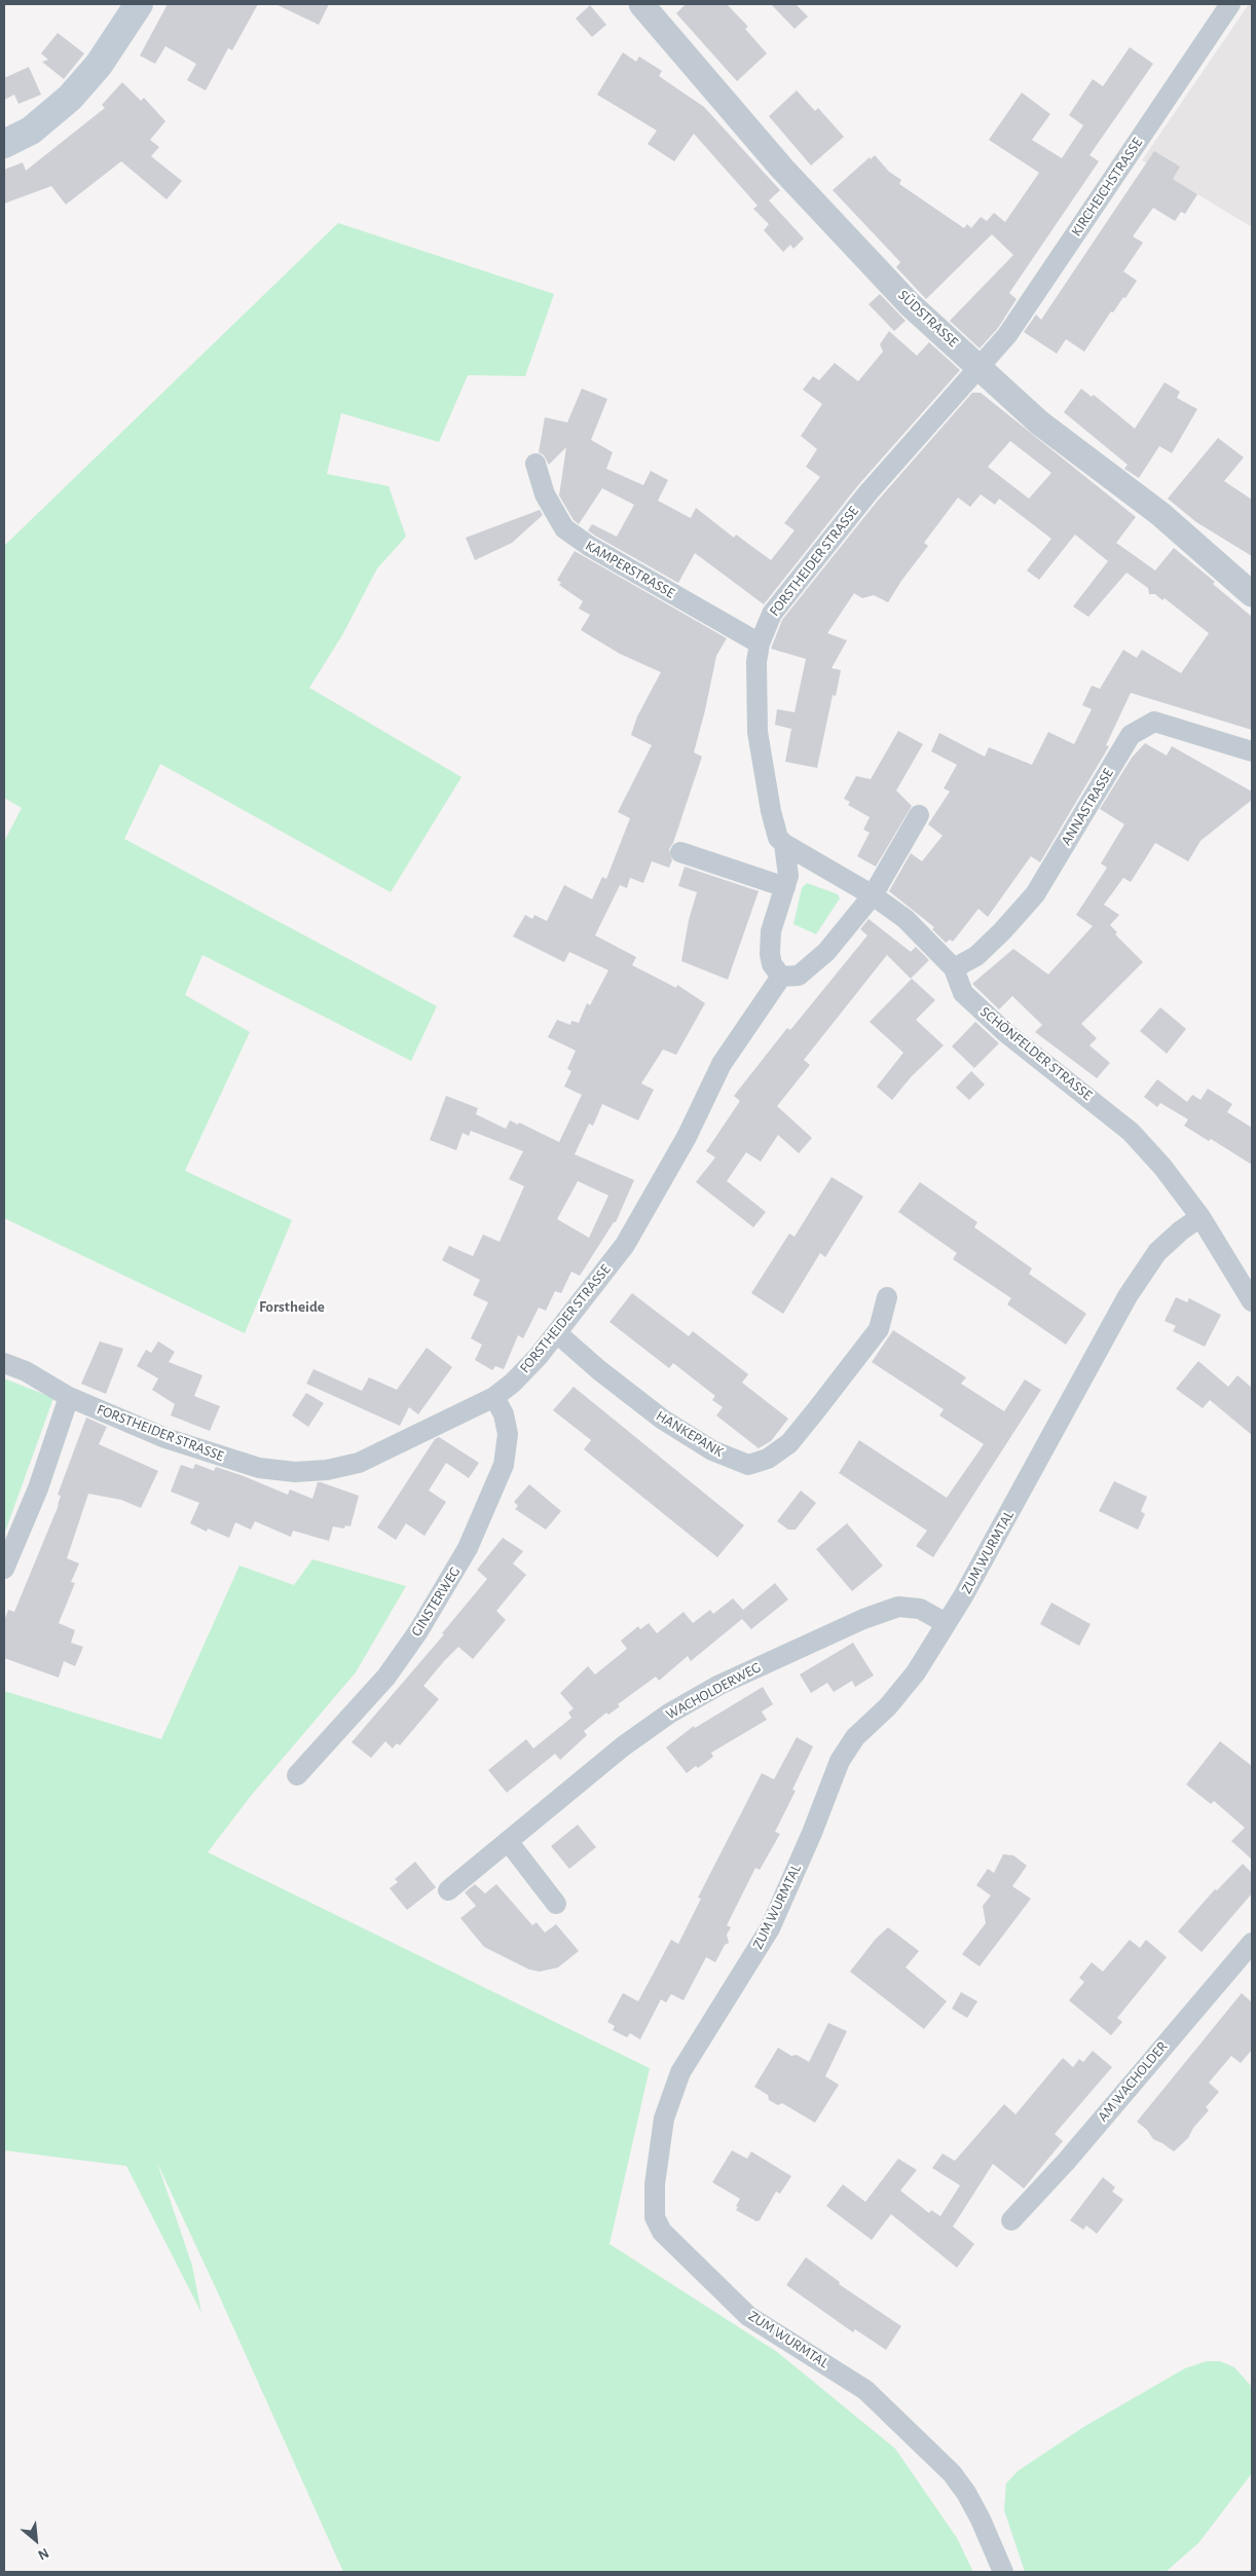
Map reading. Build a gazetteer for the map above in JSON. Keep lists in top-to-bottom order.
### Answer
{
  "streets": {
    "street": [
      "KIRCHEICHSTRASSE",
      "SÜDSTRASSE",
      "FORSTHEIDER STRASSE",
      "KAMPERSTRASSE",
      "ANNASTRASSE",
      "SCHÖNFELDER STRASSE",
      "HANKEPANK",
      "ZUM WURMTAL",
      "GINSTERWEG",
      "WACHOLDERWEG",
      "AM WACHOLDER"
    ]
  },
  "crossings": [
    ["KIRCHEICHSTRASSE", "SÜDSTRASSE"],
    ["KIRCHEICHSTRASSE", "FORSTHEIDER STRASSE"],
    ["SÜDSTRASSE", "FORSTHEIDER STRASSE"],
    ["FORSTHEIDER STRASSE", "KAMPERSTRASSE"],
    ["FORSTHEIDER STRASSE", "SCHÖNFELDER STRASSE"],
    ["FORSTHEIDER STRASSE", "HANKEPANK"],
    ["FORSTHEIDER STRASSE", "GINSTERWEG"],
    ["ANNASTRASSE", "SCHÖNFELDER STRASSE"],
    ["SCHÖNFELDER STRASSE", "ZUM WURMTAL"],
    ["ZUM WURMTAL", "WACHOLDERWEG"]
  ],
  "districts": ["Forstheide"],
  "north": "bottom right"
}
